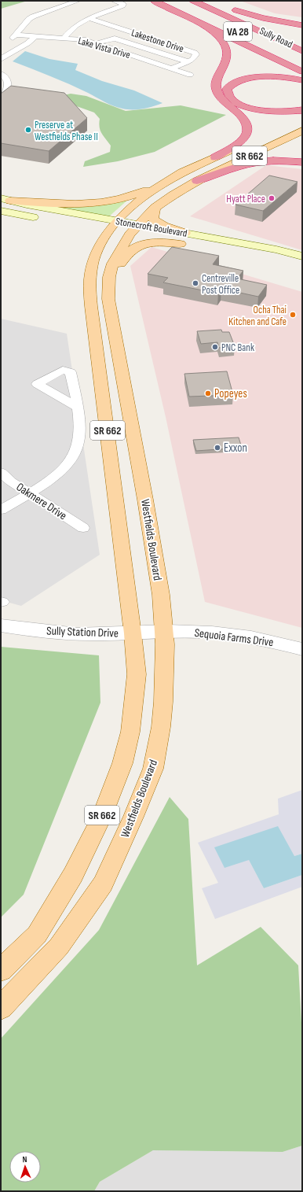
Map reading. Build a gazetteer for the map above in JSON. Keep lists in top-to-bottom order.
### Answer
{
  "streets": {
    "highway": ["VA 28", "Sully Road"],
    "main road": ["SR 662", "Stonecroft Boulevard", "Westfields Boulevard"],
    "street": [
      "Lakestone Drive",
      "Lake Vista Drive",
      "Oakmere Drive",
      "Sully Station Drive",
      "Sequoia Farms Drive"
    ]
  },
  "crossings": [
    ["Lakestone Drive", "Lake Vista Drive"],
    ["SR 662", "Stonecroft Boulevard"],
    ["SR 662", "Sully Station Drive"],
    ["Stonecroft Boulevard", "Westfields Boulevard"],
    ["Westfields Boulevard", "Sully Station Drive"],
    ["Westfields Boulevard", "Sequoia Farms Drive"],
    ["Sully Station Drive", "Sequoia Farms Drive"]
  ],
  "places": [
    "Preserve at Westfields Phase II",
    "Hyatt Place",
    "Centreville Post Office",
    "Ocha Thai Kitchen and Cafe",
    "PNC Bank",
    "Popeyes",
    "Exxon"
  ],
  "north": "top"
}
